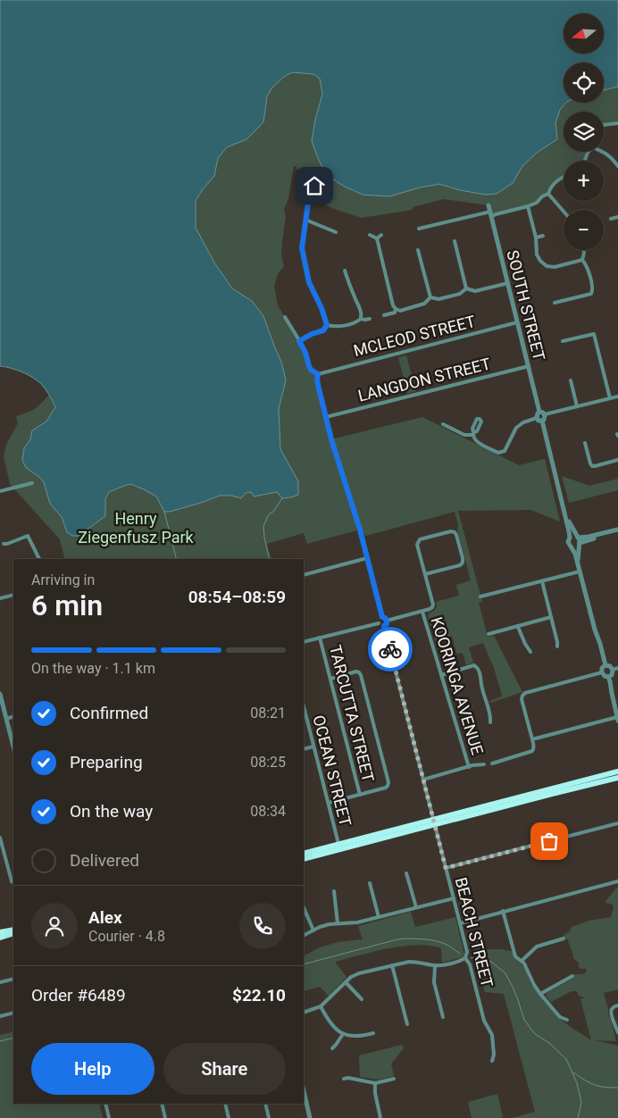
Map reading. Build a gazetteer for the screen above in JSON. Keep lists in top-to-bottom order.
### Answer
{
  "streets": {
    "street": [
      "SOUTH STREET",
      "MCLEOD STREET",
      "LANGDON STREET",
      "KOORINGA AVENUE",
      "TARCUTTA STREET",
      "OCEAN STREET",
      "BEACH STREET"
    ]
  },
  "crossings": [
    ["SOUTH STREET", "MCLEOD STREET"],
    ["SOUTH STREET", "LANGDON STREET"]
  ],
  "parks": ["Henry Ziegenfusz Park"],
  "north": "left",
  "page": {
    "map_buttons": ["+", "−"],
    "heading": ["6 min", "Arriving in", "08:54–08:59"],
    "panel": [
      "Alex",
      "Courier · 4.8",
      "Order #6489",
      "$22.10"
    ],
    "bar": "On the way · 1.1 km",
    "list": [
      ["Confirmed", "08:21"],
      ["Preparing", "08:25"],
      ["On the way", "08:34"],
      "Delivered"
    ],
    "buttons": ["Help", "Share"]
  }
}
